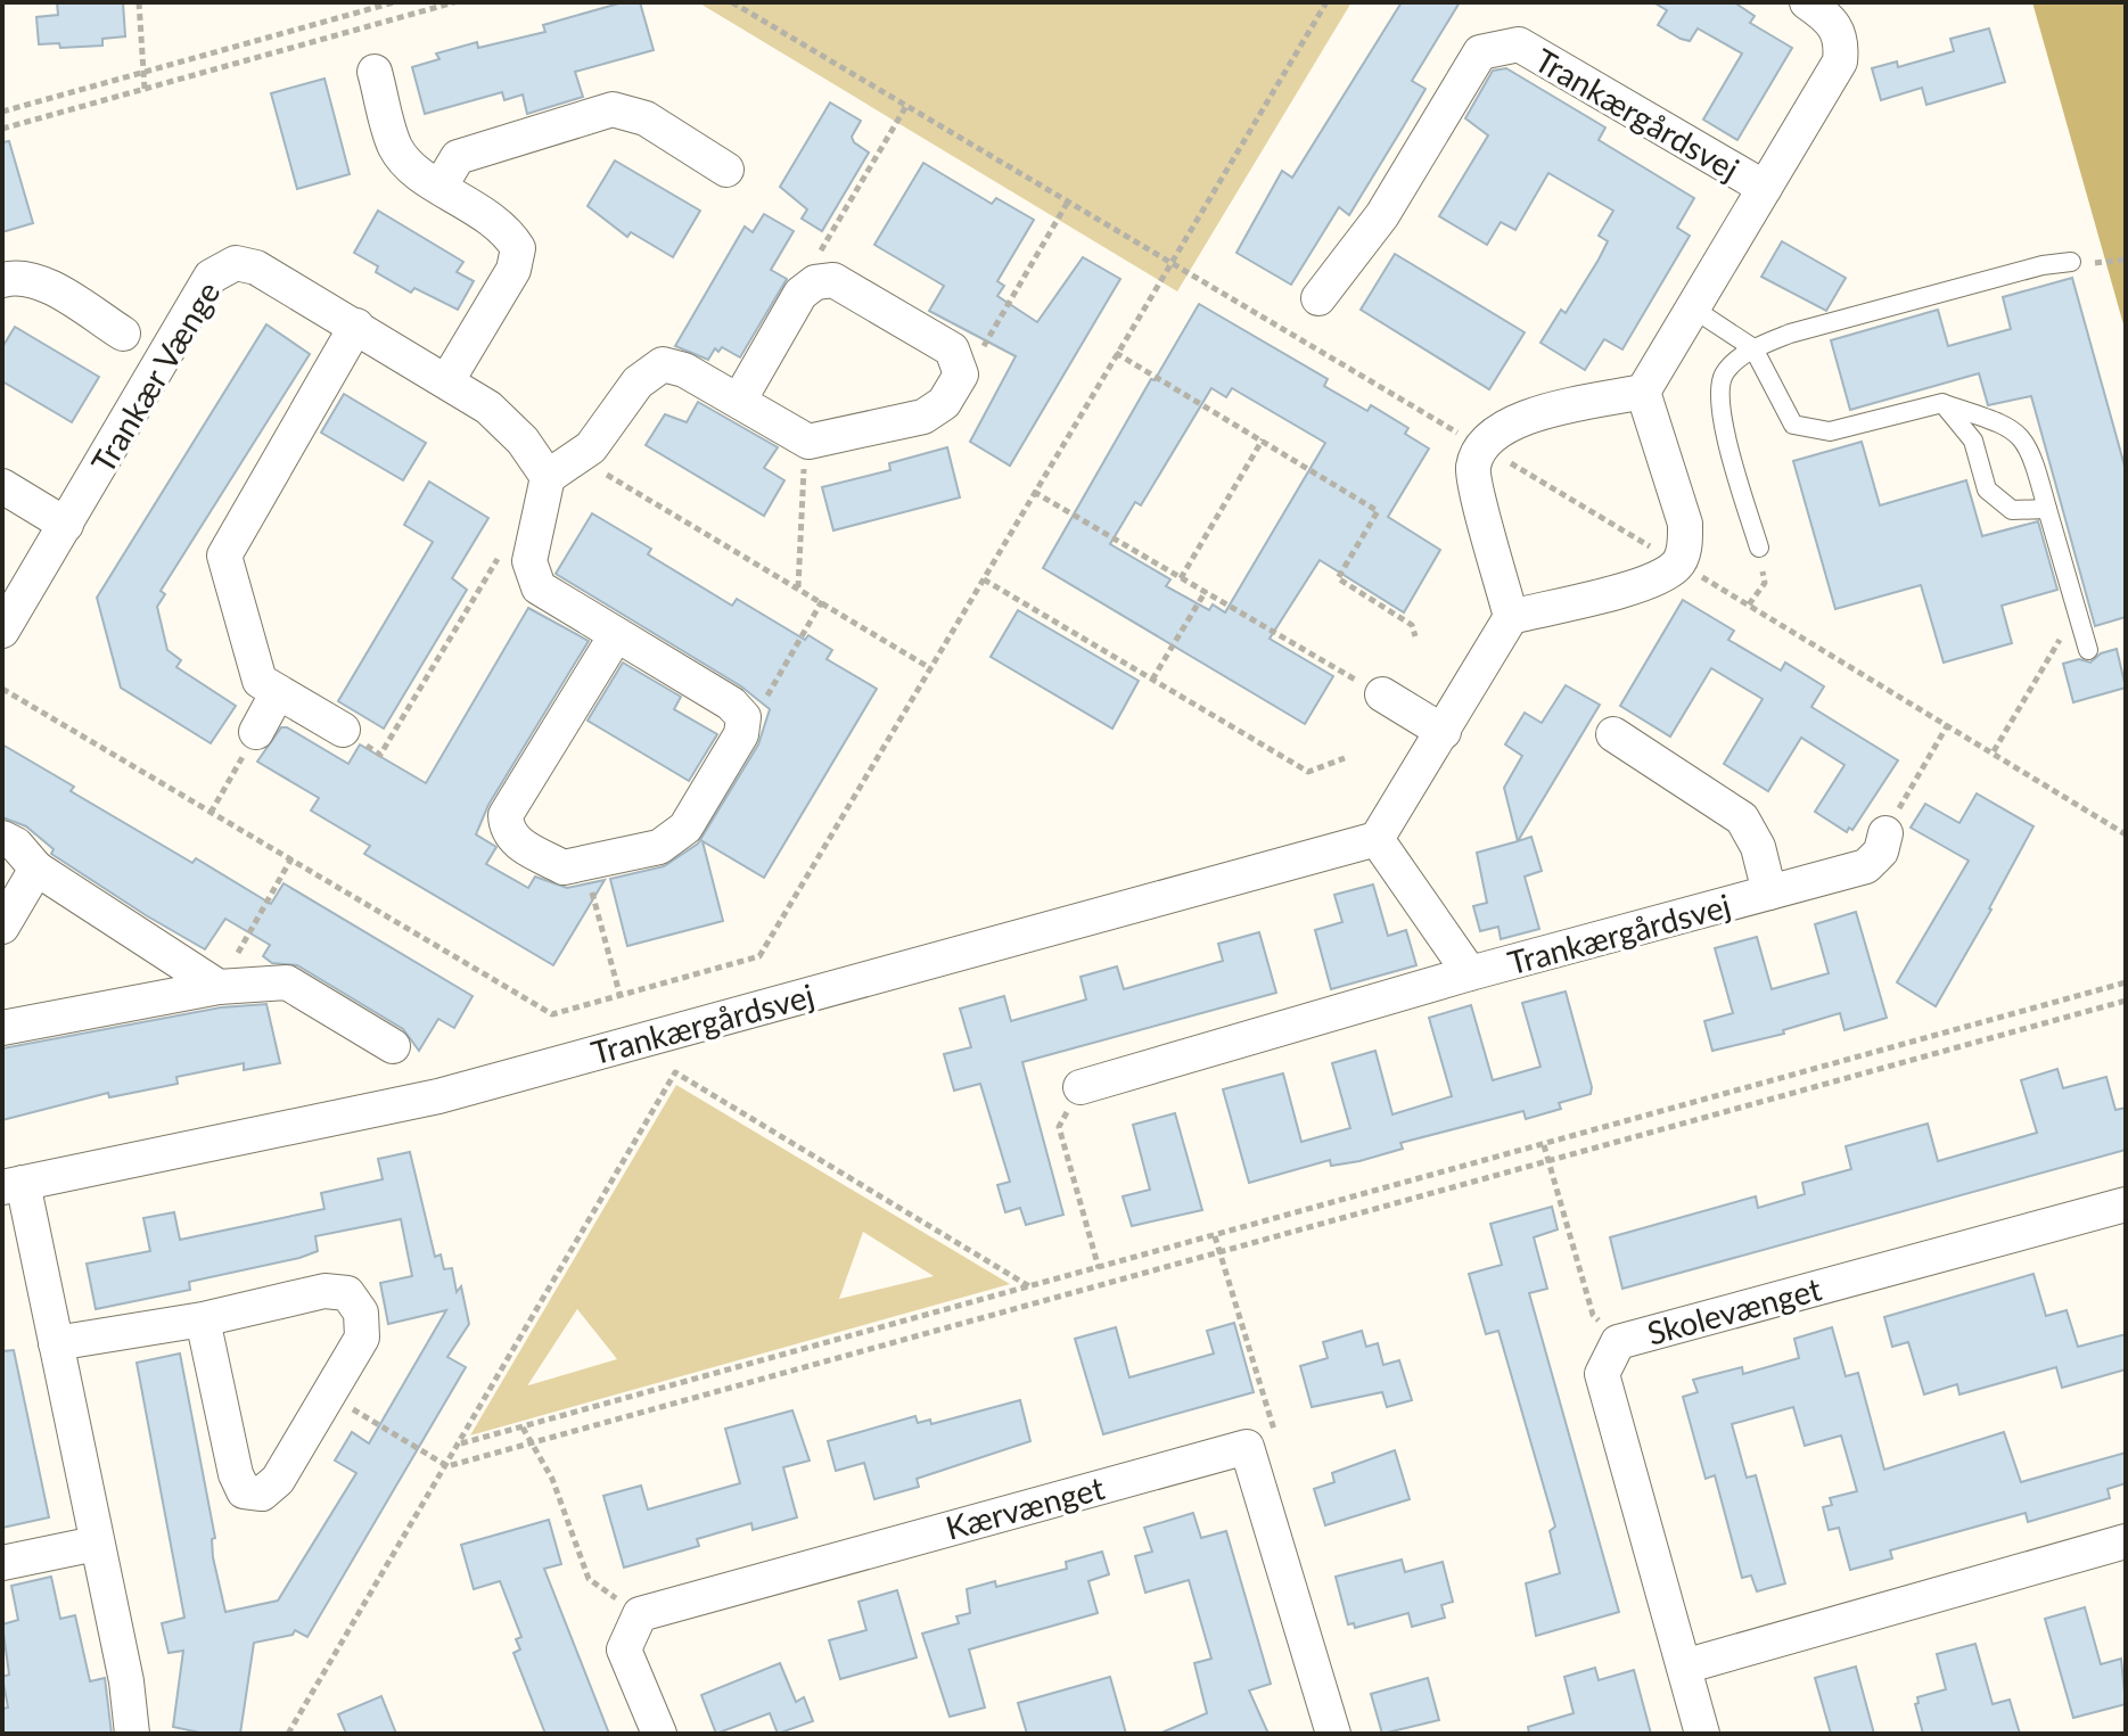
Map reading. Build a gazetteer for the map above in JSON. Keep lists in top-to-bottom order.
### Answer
{
  "streets": {
    "street": [
      "Trankærgårdsvej",
      "Trankær Vænge",
      "Skolevænget",
      "Kærvænget"
    ]
  }
}
